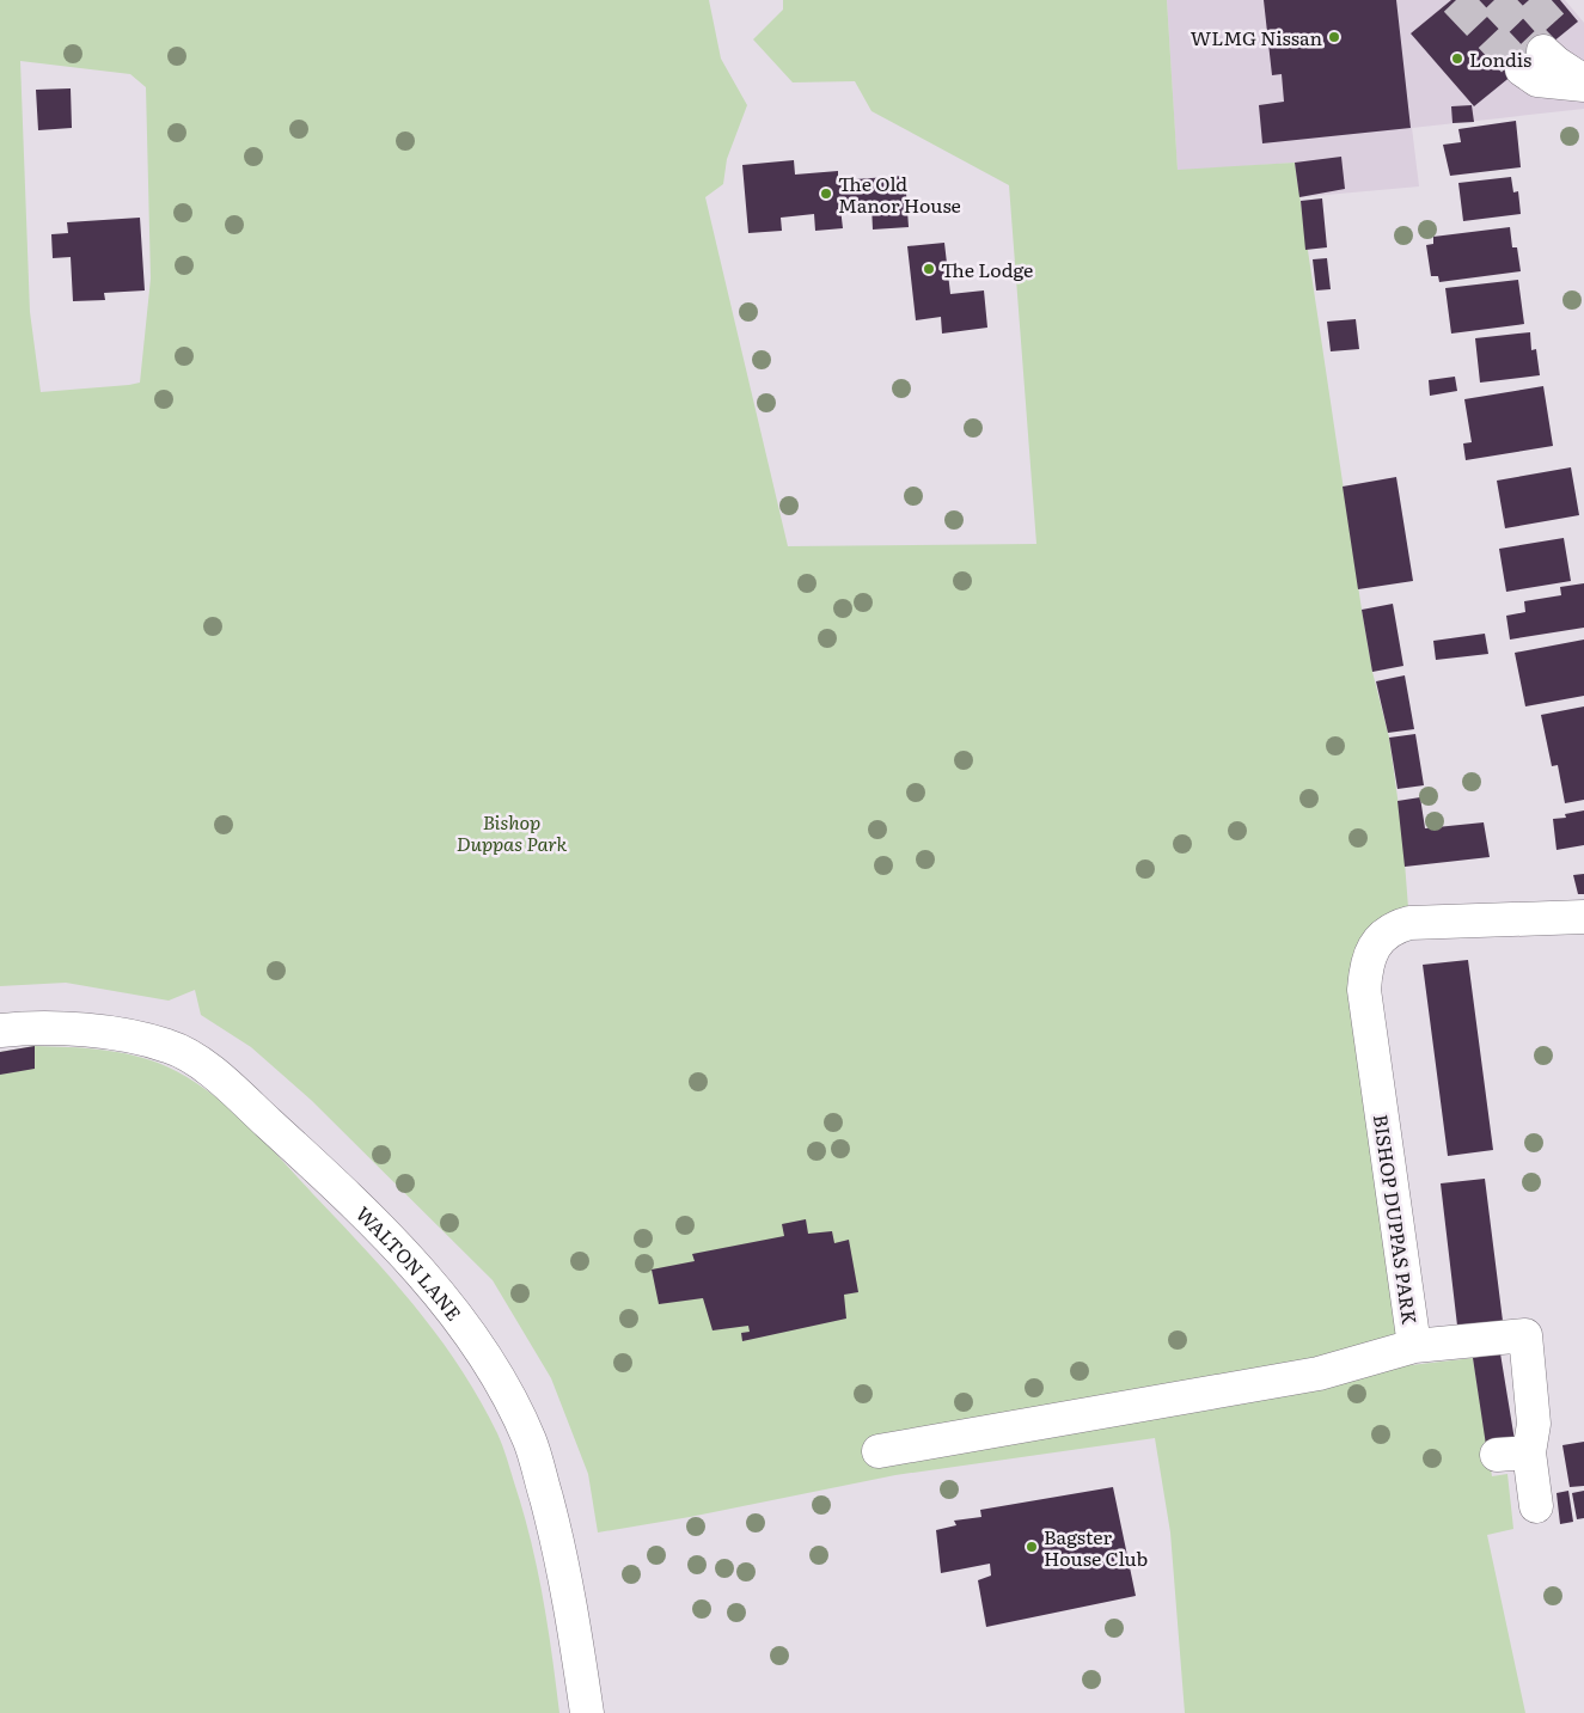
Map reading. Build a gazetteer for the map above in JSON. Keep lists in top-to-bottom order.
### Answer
{
  "streets": {
    "street": ["BISHOP DUPPAS PARK", "WALTON LANE"]
  },
  "parks": ["Bishop Duppas Park"],
  "places": [
    "WLMG Nissan",
    "Londis",
    "The Old Manor House",
    "The Lodge",
    "Bagster House Club"
  ]
}
